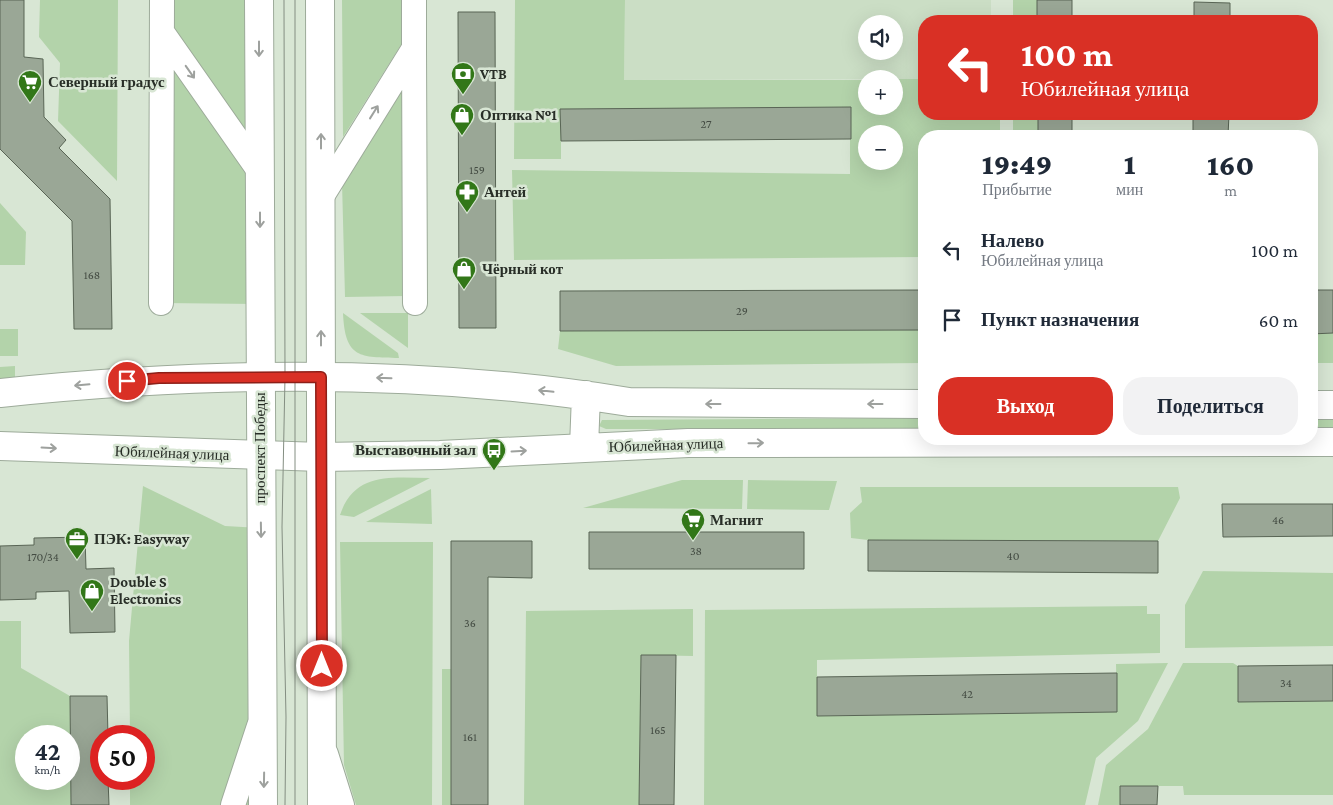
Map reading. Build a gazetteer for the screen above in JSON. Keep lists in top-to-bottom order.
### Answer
{
  "streets": {
    "street": ["Юбилейная улица", "проспект Победы"]
  },
  "crossings": [
    ["Юбилейная улица", "проспект Победы"]
  ],
  "places": {
    "bank": ["VTB"],
    "supermarket": ["Северный градус", "Магнит"],
    "shop": ["Оптика №1", "Чёрный кот", "Double S Electronics"],
    "pharmacy": ["Антей"],
    "bus stop": ["Выставочный зал"],
    "office": ["ПЭК: Easyway"]
  },
  "house_numbers": [
    "27",
    "159",
    "168",
    "29",
    "46",
    "38",
    "40",
    "170/34",
    "36",
    "34",
    "42",
    "165",
    "161"
  ],
  "page": {
    "map_buttons": ["+", "−"],
    "turn": ["100 m", "Юбилейная улица"],
    "eta": [
      "19:49",
      "Прибытие",
      "1",
      "мин",
      "160",
      "m"
    ],
    "list": [
      {
        "name": "Налево",
        "note": "Юбилейная улица",
        "value": "100 m"
      },
      {
        "name": "Пункт назначения",
        "value": "60 m"
      }
    ],
    "buttons": ["Выход", "Поделиться"],
    "speed": "42 km/h",
    "limit": "50"
  }
}
